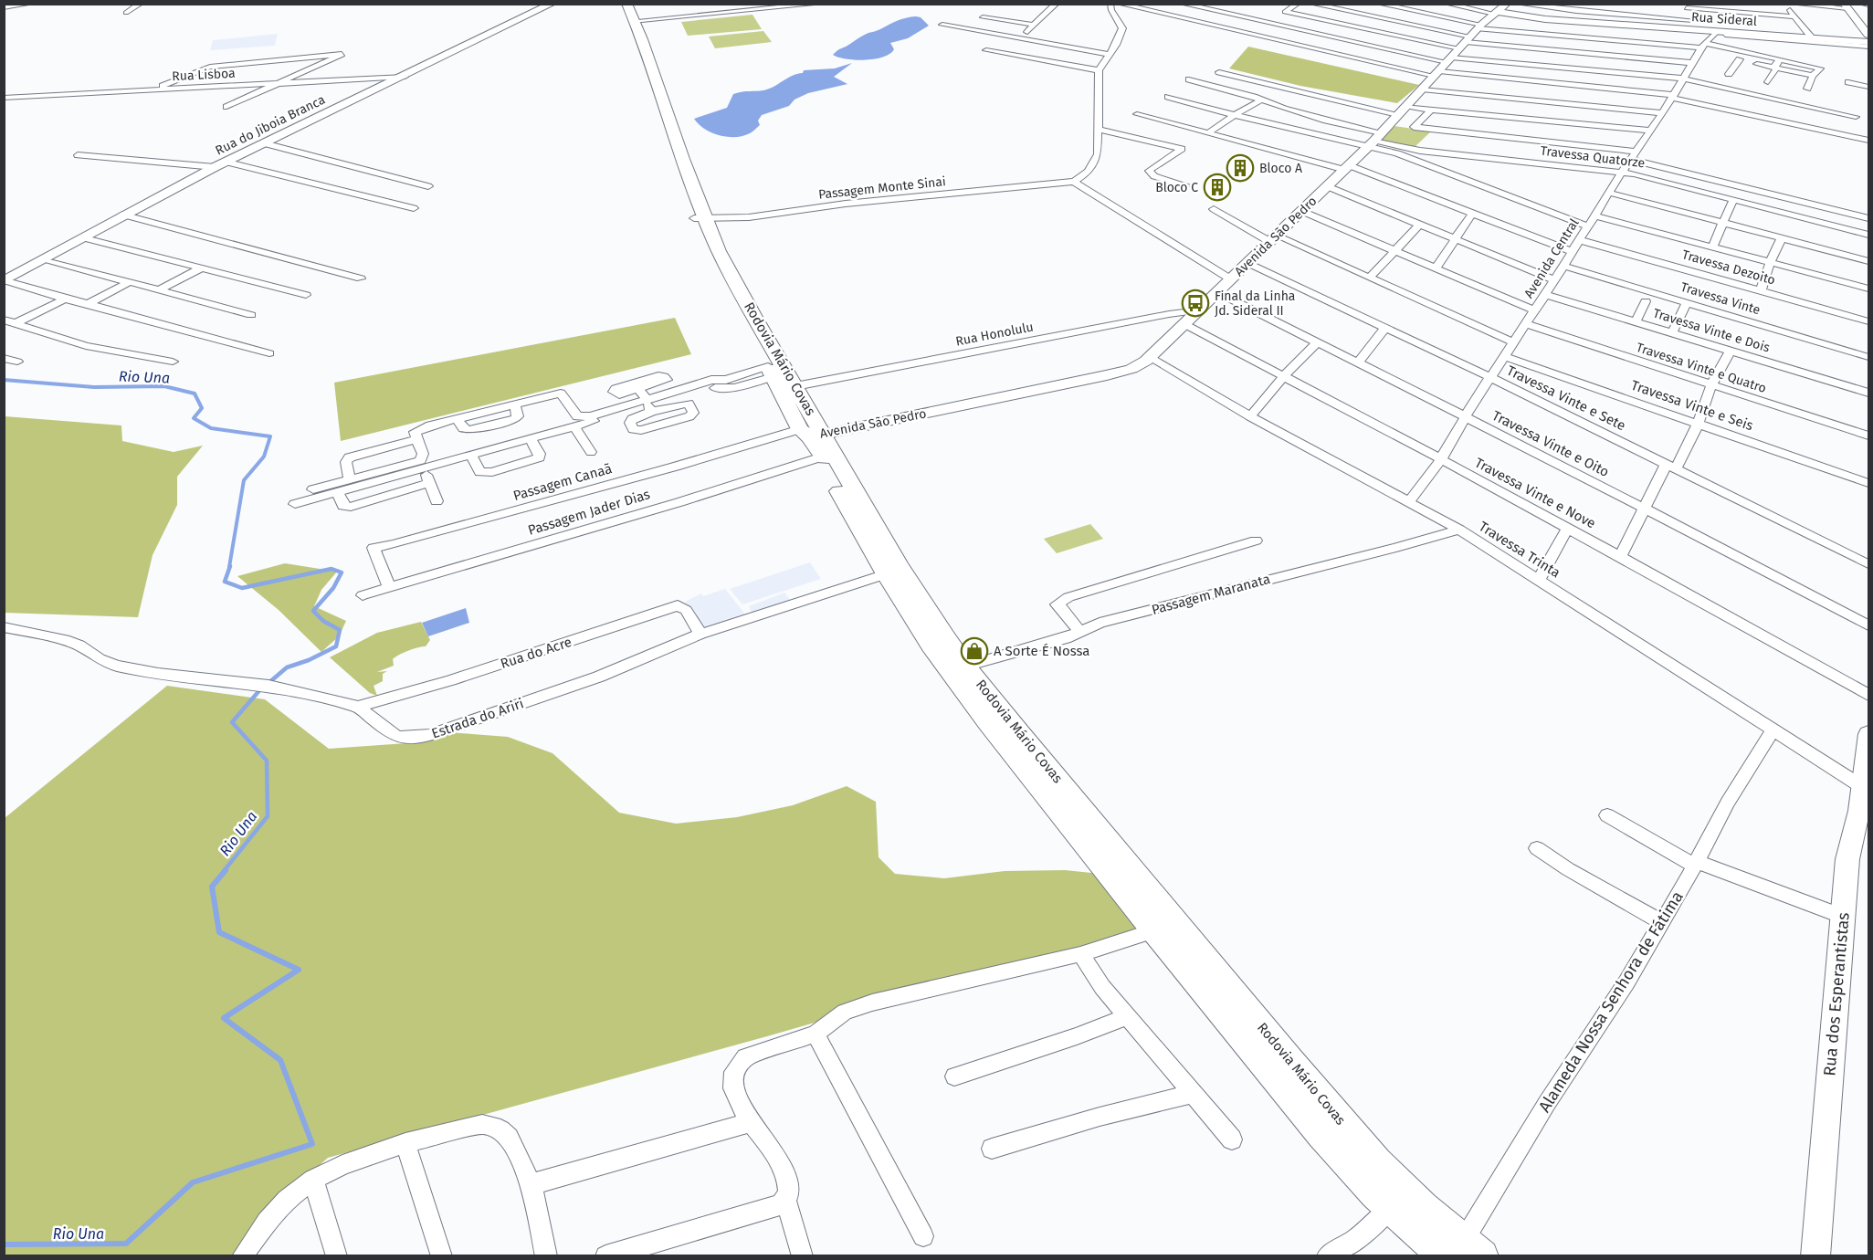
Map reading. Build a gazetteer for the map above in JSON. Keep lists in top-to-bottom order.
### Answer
{
  "streets": {
    "main road": [
      "Rua Sideral",
      "Rua do Jiboia Branca",
      "Avenida São Pedro",
      "Rodovia Mário Covas",
      "Rua dos Esperantistas"
    ],
    "street": [
      "Rua Lisboa",
      "Travessa Quatorze",
      "Passagem Monte Sinai",
      "Avenida Central",
      "Travessa Dezoito",
      "Travessa Vinte",
      "Travessa Vinte e Dois",
      "Rua Honolulu",
      "Travessa Vinte e Quatro",
      "Travessa Vinte e Sete",
      "Travessa Vinte e Seis",
      "Travessa Vinte e Oito",
      "Passagem Canaã",
      "Travessa Vinte e Nove",
      "Passagem Jader Dias",
      "Travessa Trinta",
      "Passagem Maranata",
      "Rua do Acre",
      "Estrada do Ariri",
      "Alameda Nossa Senhora de Fátima"
    ]
  },
  "crossings": [
    ["Rua Sideral", "Avenida São Pedro"],
    ["Rua Sideral", "Avenida Central"],
    ["Rua Lisboa", "Rua do Jiboia Branca"],
    ["Travessa Quatorze", "Avenida Central"],
    ["Passagem Monte Sinai", "Rodovia Mário Covas"],
    ["Avenida São Pedro", "Rua Honolulu"],
    ["Avenida São Pedro", "Rodovia Mário Covas"],
    ["Avenida São Pedro", "Travessa Vinte e Sete"],
    ["Avenida São Pedro", "Travessa Vinte e Oito"],
    ["Avenida São Pedro", "Passagem Canaã"],
    ["Avenida São Pedro", "Travessa Vinte e Nove"],
    ["Avenida São Pedro", "Travessa Trinta"],
    ["Avenida Central", "Travessa Dezoito"],
    ["Avenida Central", "Travessa Vinte"],
    ["Avenida Central", "Travessa Vinte e Dois"],
    ["Avenida Central", "Travessa Vinte e Quatro"],
    ["Avenida Central", "Travessa Vinte e Sete"],
    ["Avenida Central", "Travessa Vinte e Seis"],
    ["Avenida Central", "Travessa Vinte e Oito"],
    ["Avenida Central", "Travessa Vinte e Nove"],
    ["Avenida Central", "Travessa Trinta"],
    ["Rua Honolulu", "Rodovia Mário Covas"],
    ["Rodovia Mário Covas", "Passagem Canaã"],
    ["Rodovia Mário Covas", "Passagem Jader Dias"],
    ["Rodovia Mário Covas", "Passagem Maranata"],
    ["Rodovia Mário Covas", "Estrada do Ariri"],
    ["Rodovia Mário Covas", "Alameda Nossa Senhora de Fátima"],
    ["Passagem Canaã", "Passagem Jader Dias"],
    ["Travessa Trinta", "Passagem Maranata"],
    ["Travessa Trinta", "Rua dos Esperantistas"],
    ["Travessa Trinta", "Alameda Nossa Senhora de Fátima"],
    ["Rua do Acre", "Estrada do Ariri"]
  ],
  "water": ["Rio Una"],
  "places": {
    "building": ["Bloco A", "Bloco C"],
    "bus stop": ["Final da Linha Jd. Sideral II"],
    "shop": ["A Sorte É Nossa"]
  }
}
